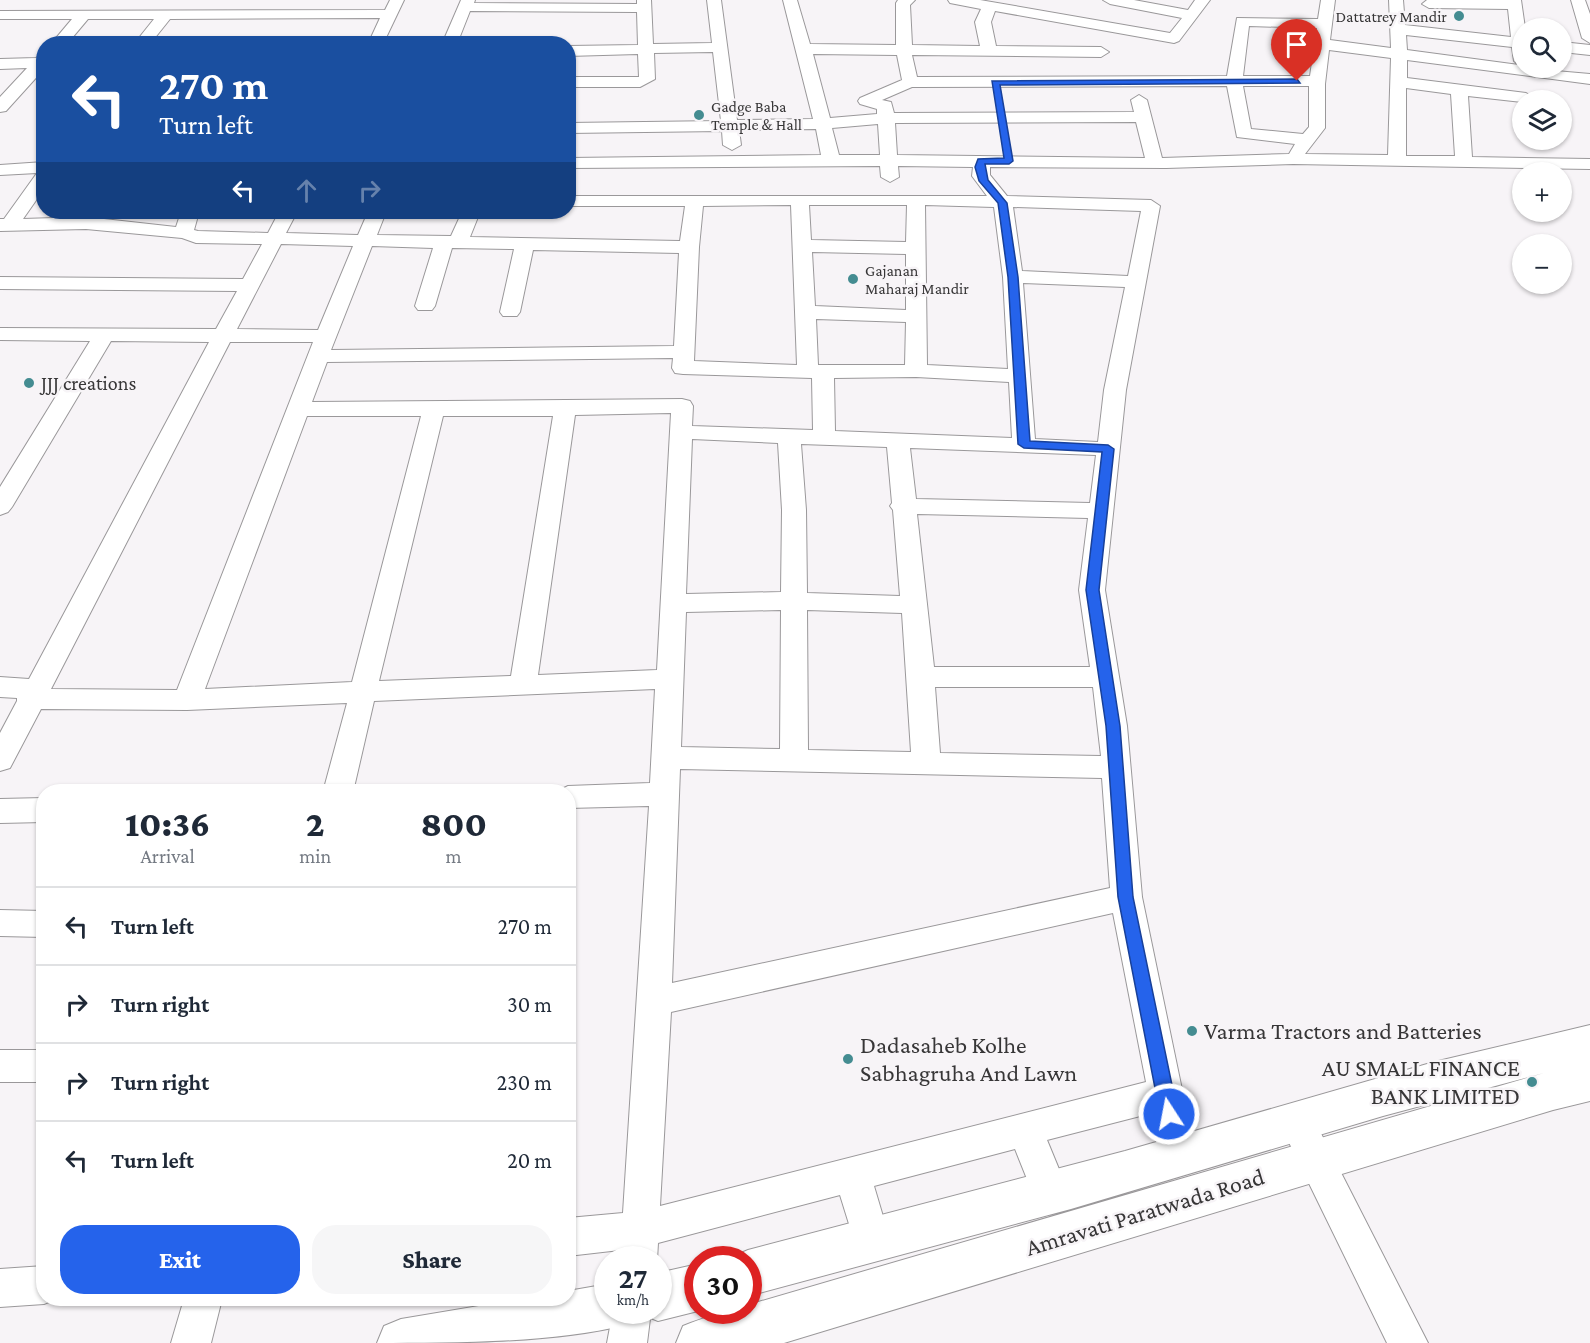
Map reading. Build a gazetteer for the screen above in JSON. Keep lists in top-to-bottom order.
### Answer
{
  "streets": {
    "main road": ["Amravati Paratwada Road"]
  },
  "places": [
    "Dattatrey Mandir",
    "Gadge Baba Temple & Hall",
    "Gajanan Maharaj Mandir",
    "JJJ creations",
    "Varma Tractors and Batteries",
    "Dadasaheb Kolhe Sabhagruha And Lawn",
    "AU SMALL FINANCE BANK LIMITED"
  ],
  "page": {
    "map_buttons": ["+", "−"],
    "turn": ["270 m", "Turn left"],
    "eta": [
      "10:36",
      "Arrival",
      "2",
      "min",
      "800",
      "m"
    ],
    "list": [
      {
        "name": "Turn left",
        "value": "270 m"
      },
      {
        "name": "Turn right",
        "value": "30 m"
      },
      {
        "name": "Turn right",
        "value": "230 m"
      },
      {
        "name": "Turn left",
        "value": "20 m"
      }
    ],
    "buttons": ["Exit", "Share"],
    "speed": "27 km/h",
    "limit": "30"
  }
}
